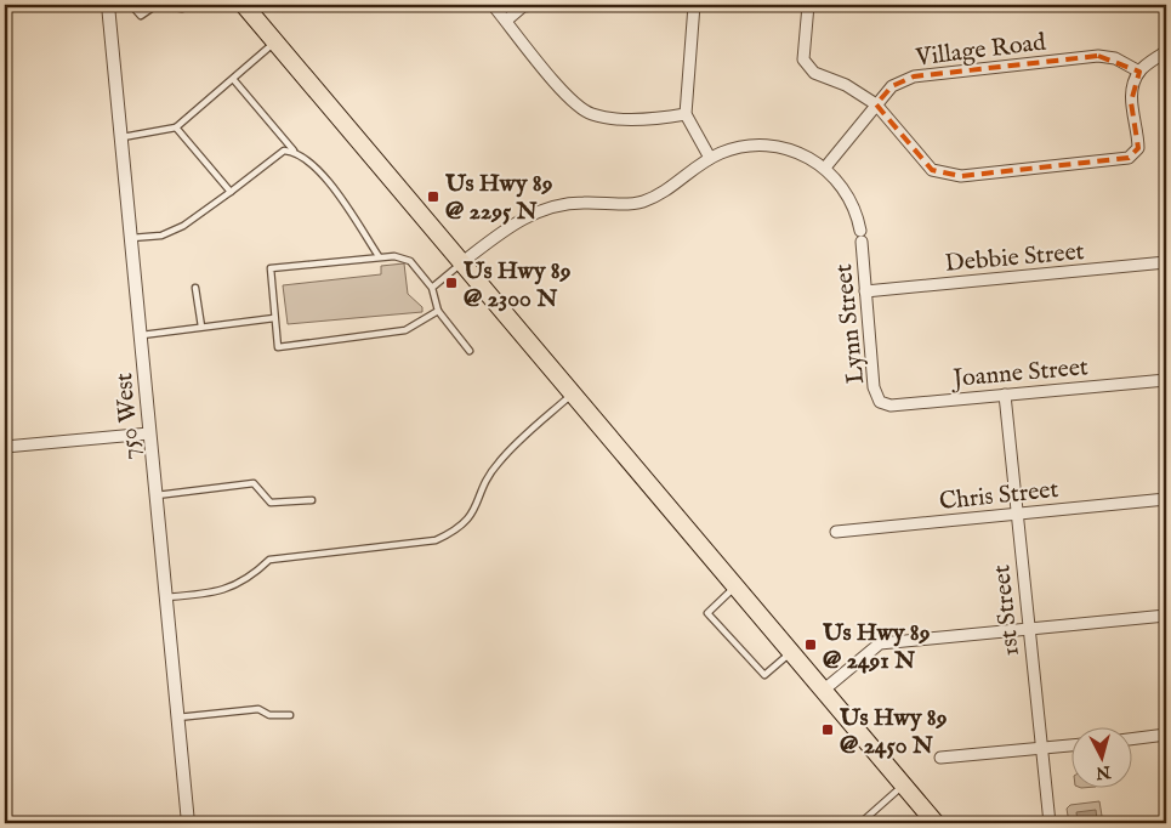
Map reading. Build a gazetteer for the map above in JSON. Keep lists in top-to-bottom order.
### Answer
{
  "streets": {
    "street": [
      "Village Road",
      "Debbie Street",
      "Lynn Street",
      "Joanne Street",
      "750 West",
      "Chris Street",
      "1st Street"
    ]
  },
  "crossings": [
    ["Village Road", "Lynn Street"],
    ["Debbie Street", "Lynn Street"],
    ["Lynn Street", "Joanne Street"],
    ["Joanne Street", "1st Street"],
    ["Chris Street", "1st Street"]
  ],
  "places": {
    "transit": [
      "Us Hwy 89 @ 2295 N",
      "Us Hwy 89 @ 2300 N",
      "Us Hwy 89 @ 2491 N",
      "Us Hwy 89 @ 2450 N"
    ]
  },
  "north": "bottom"
}
